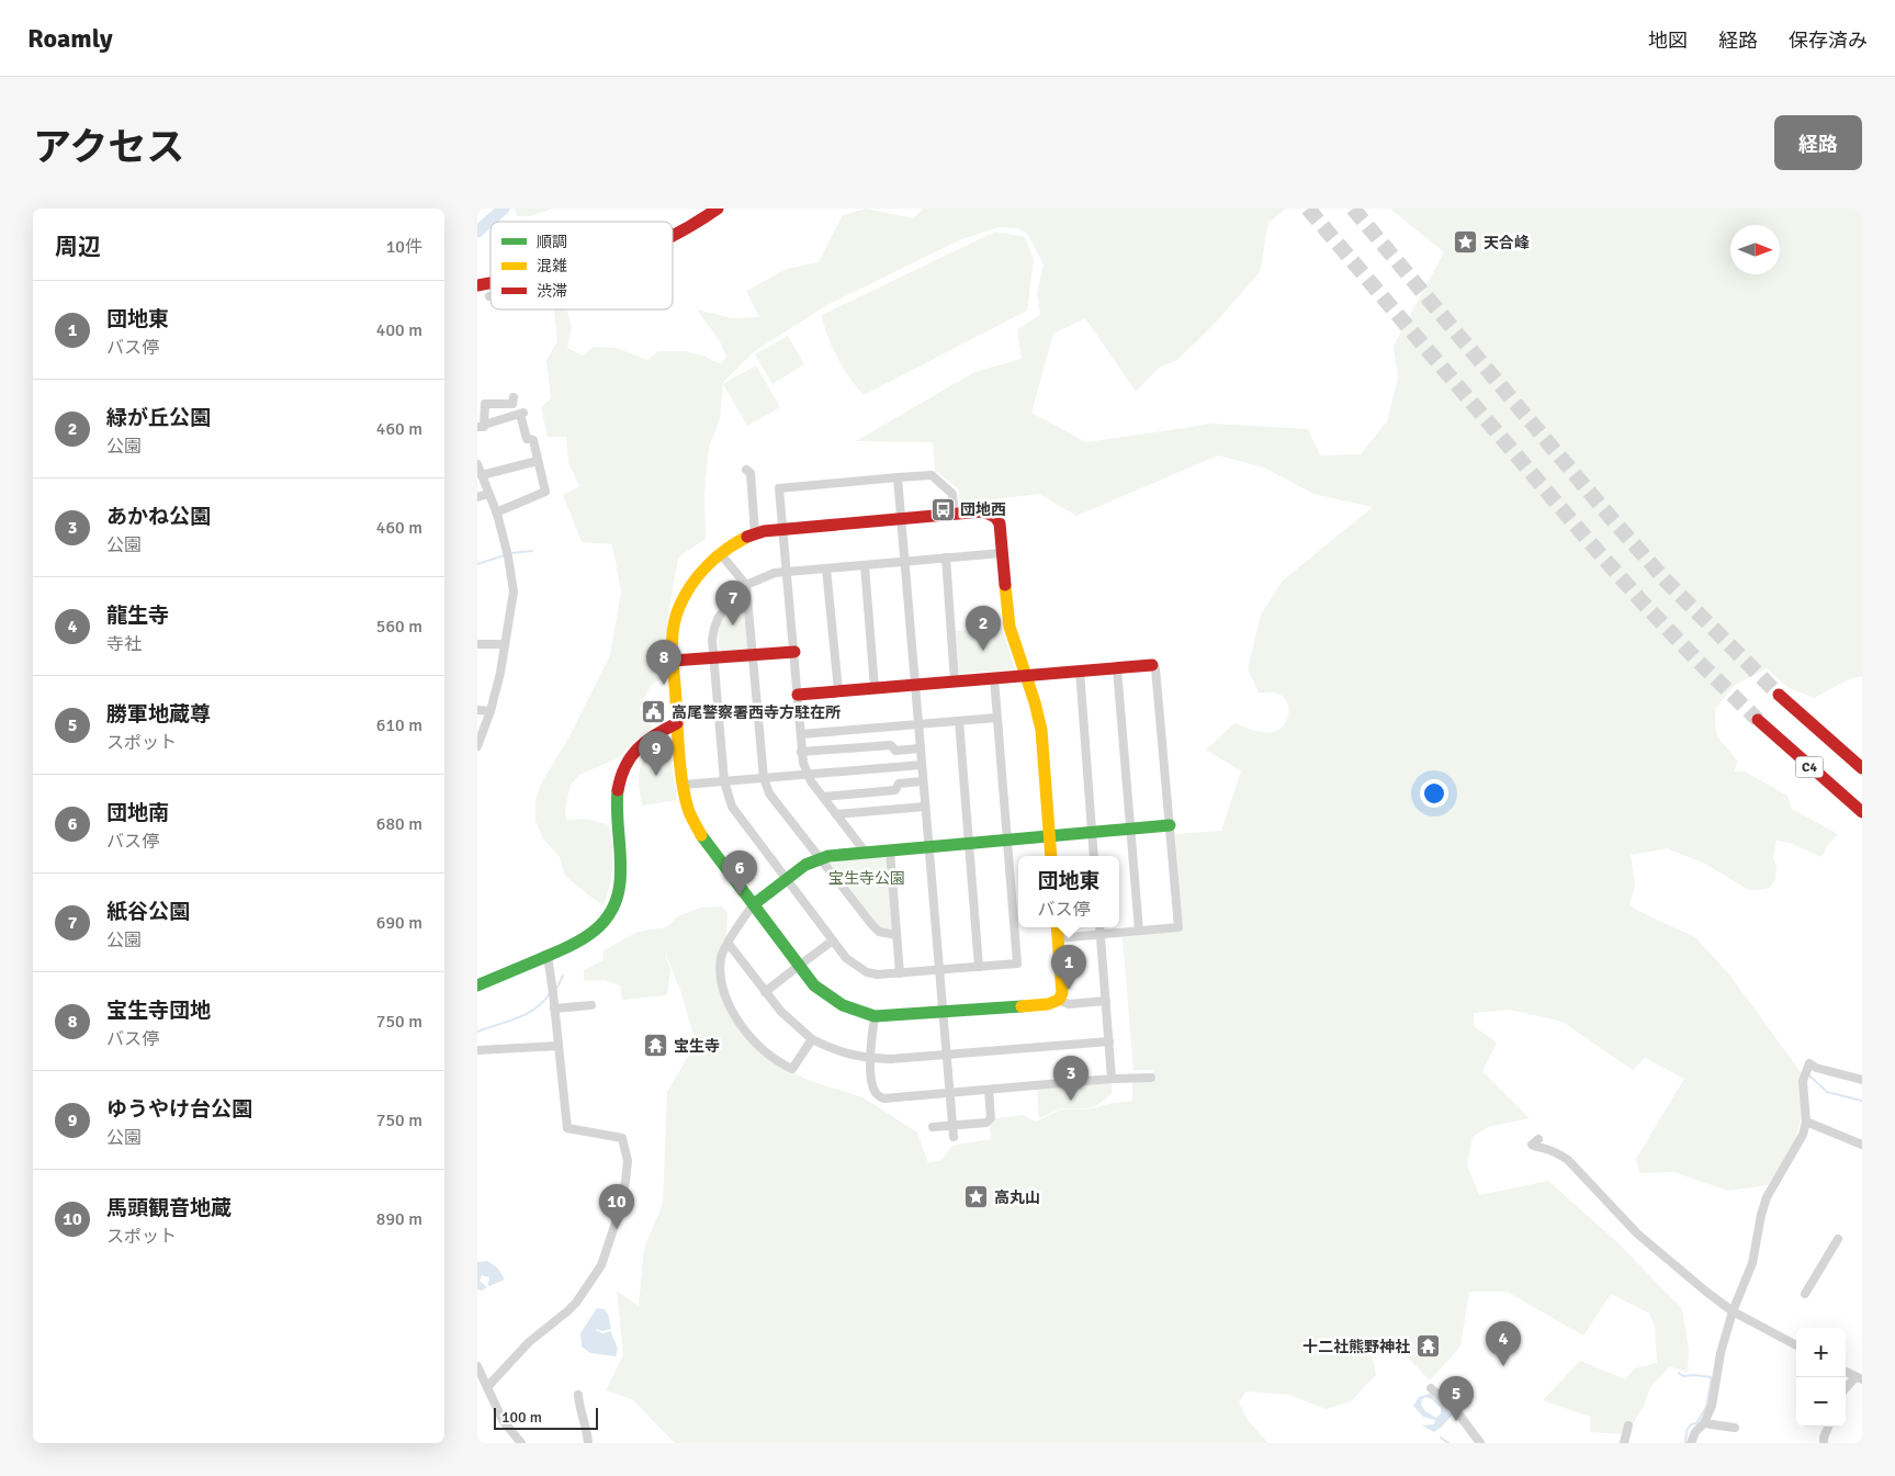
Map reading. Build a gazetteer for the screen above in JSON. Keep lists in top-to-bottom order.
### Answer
{
  "streets": {
    "main road": ["C4"]
  },
  "parks": ["宝生寺公園"],
  "places": {
    "place": ["天合峰", "高丸山"],
    "bus stop": ["団地西"],
    "public building": ["高尾警察署西寺方駐在所"],
    "temple": ["宝生寺", "十二社熊野神社"]
  },
  "legend": ["順調", "混雑", "渋滞"],
  "scale_bar": "100 m",
  "north": "right",
  "page": {
    "header": "Roamly",
    "nav": ["地図", "経路", "保存済み"],
    "title": "アクセス",
    "buttons": "経路",
    "heading": ["周辺", "10件"],
    "list": [
      {
        "mark": "1",
        "name": "団地東",
        "note": "バス停",
        "value": "400 m"
      },
      {
        "mark": "2",
        "name": "緑が丘公園",
        "note": "公園",
        "value": "460 m"
      },
      {
        "mark": "3",
        "name": "あかね公園",
        "note": "公園",
        "value": "460 m"
      },
      {
        "mark": "4",
        "name": "龍生寺",
        "note": "寺社",
        "value": "560 m"
      },
      {
        "mark": "5",
        "name": "勝軍地蔵尊",
        "note": "スポット",
        "value": "610 m"
      },
      {
        "mark": "6",
        "name": "団地南",
        "note": "バス停",
        "value": "680 m"
      },
      {
        "mark": "7",
        "name": "紙谷公園",
        "note": "公園",
        "value": "690 m"
      },
      {
        "mark": "8",
        "name": "宝生寺団地",
        "note": "バス停",
        "value": "750 m"
      },
      {
        "mark": "9",
        "name": "ゆうやけ台公園",
        "note": "公園",
        "value": "750 m"
      },
      {
        "mark": "10",
        "name": "馬頭観音地蔵",
        "note": "スポット",
        "value": "890 m"
      }
    ],
    "pins": [
      "7",
      "2",
      "8",
      "9",
      "6",
      "1",
      "3",
      "10",
      "4",
      "5"
    ],
    "popup": ["団地東", "バス停"],
    "map_buttons": ["+", "−"],
    "scale": "100 m"
  }
}
